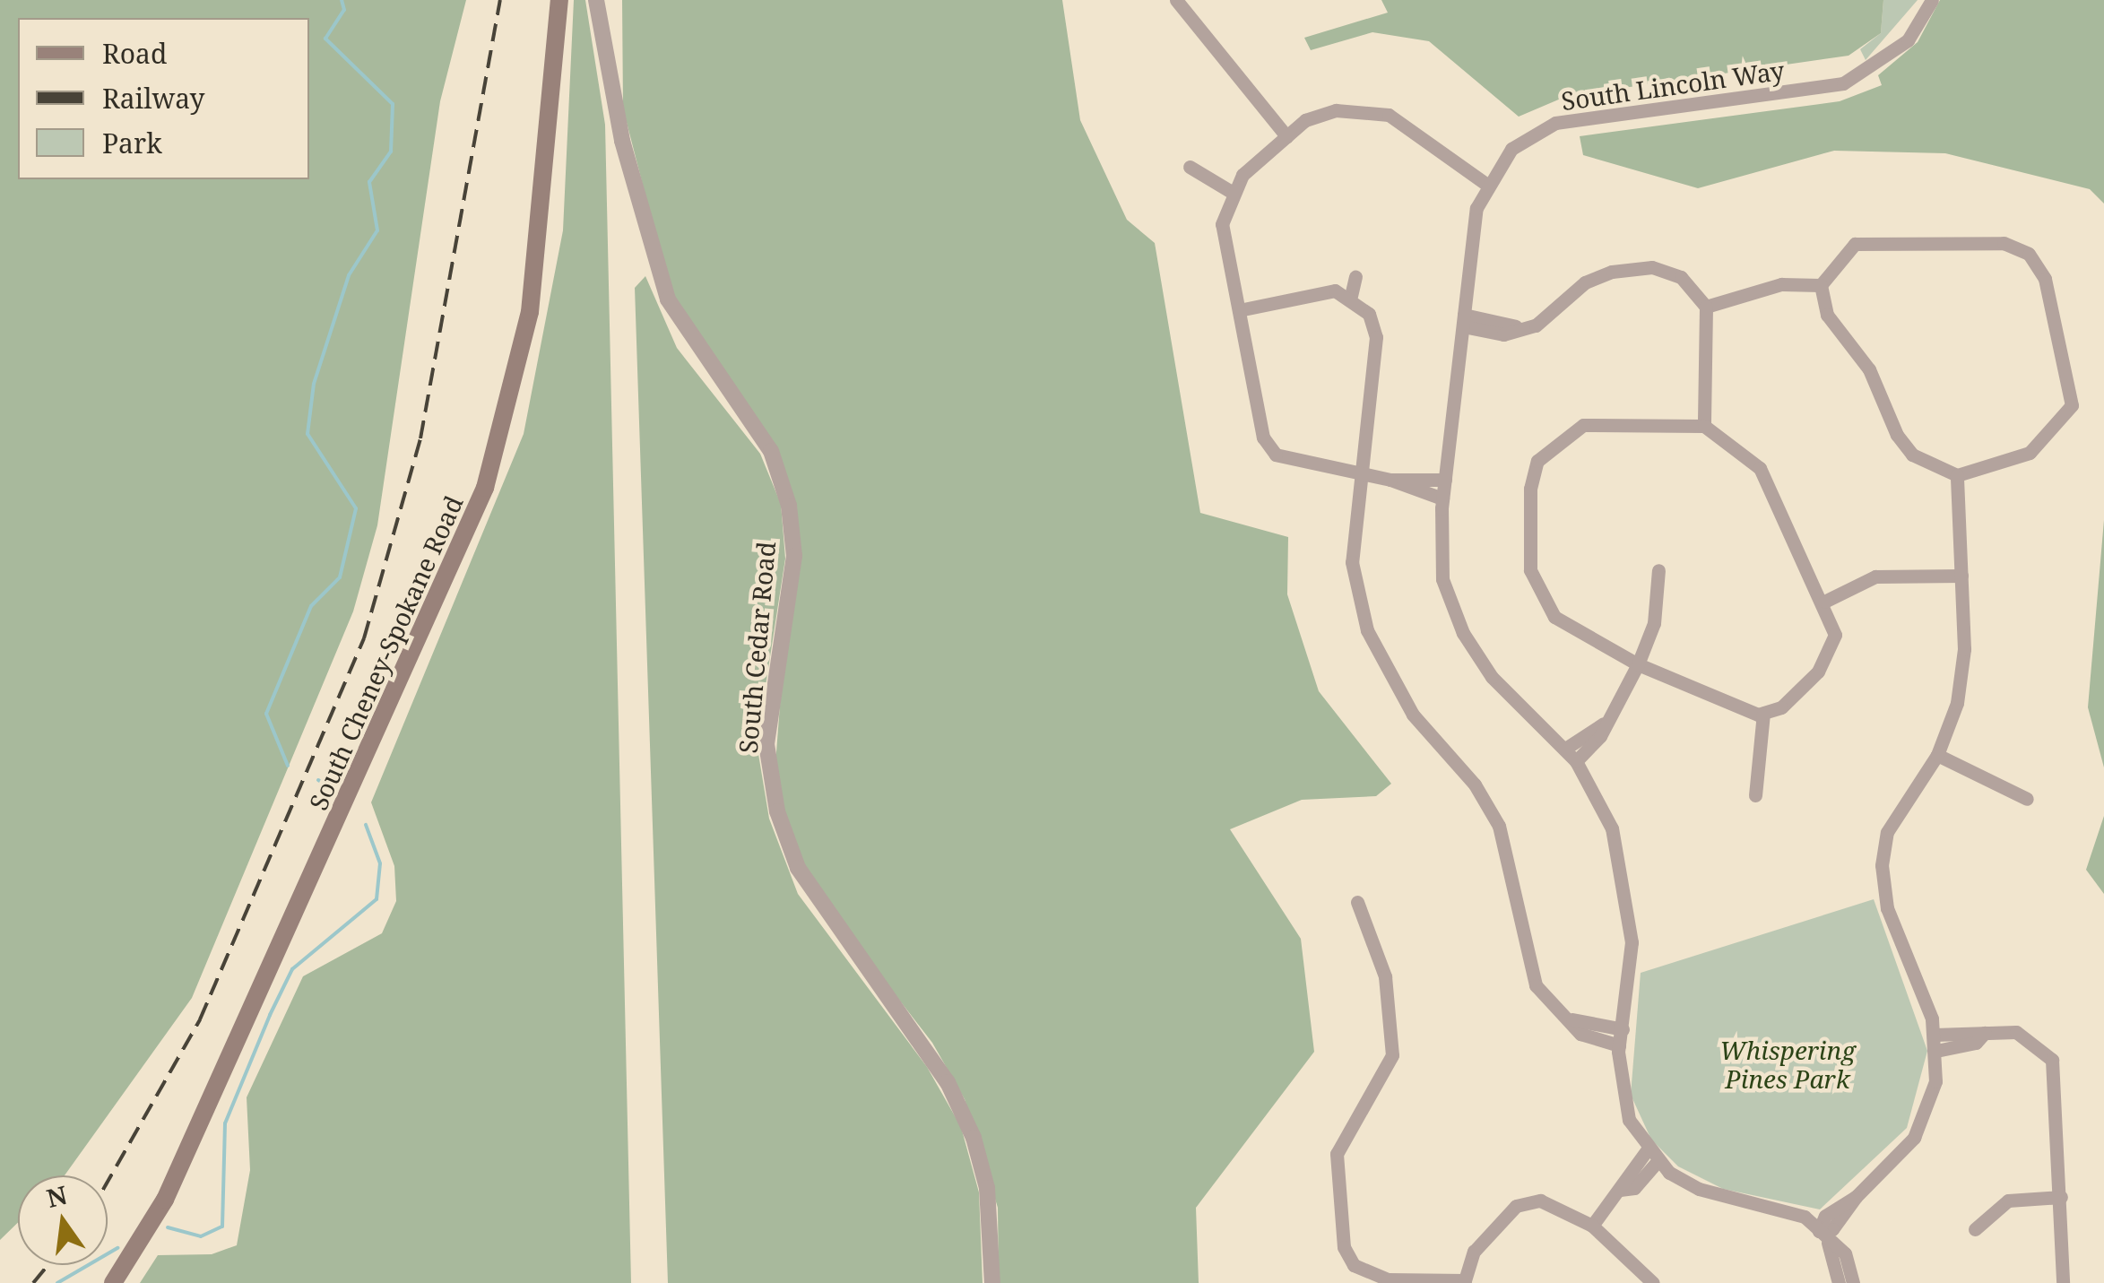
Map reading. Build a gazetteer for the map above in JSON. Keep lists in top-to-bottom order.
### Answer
{
  "streets": {
    "main road": ["South Cheney-Spokane Road"],
    "street": ["South Lincoln Way", "South Cedar Road"]
  },
  "parks": ["Whispering Pines Park"],
  "legend": ["Road", "Railway", "Park"],
  "north": "top"
}
